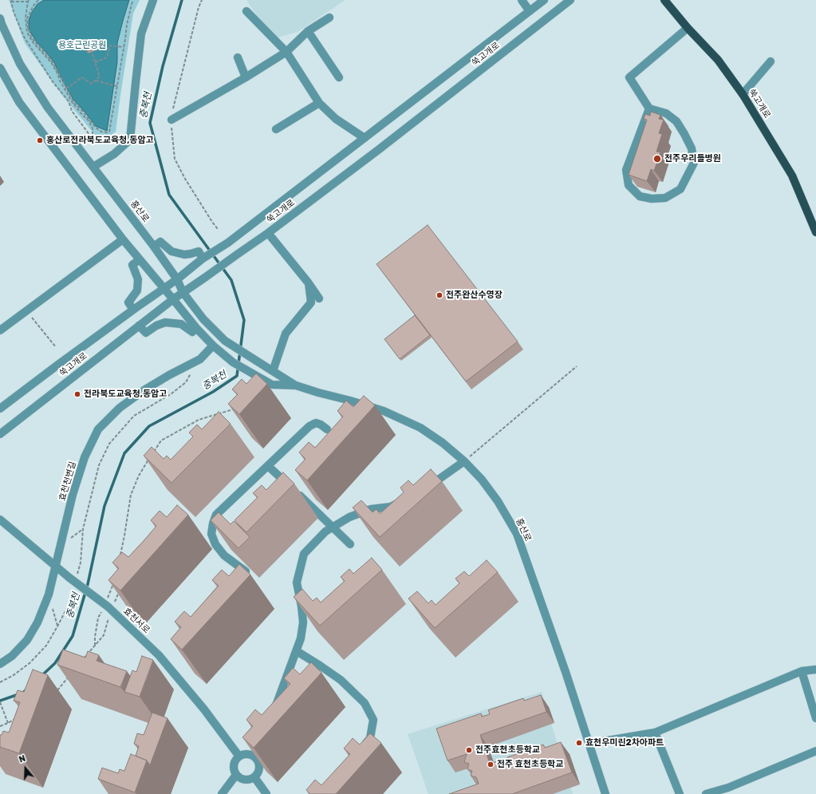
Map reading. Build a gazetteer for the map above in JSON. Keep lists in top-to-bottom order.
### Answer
{
  "streets": {
    "main road": ["쑥고개로"],
    "street": ["홍산로", "효천천변길", "효천서로"]
  },
  "crossings": [
    ["쑥고개로", "홍산로"],
    ["홍산로", "효천천변길"],
    ["효천천변길", "효천서로"]
  ],
  "water": ["중복천"],
  "parks": ["용호근린공원"],
  "places": [
    "홍산로전라북도교육청,동암고",
    "전주우리들병원",
    "전주완산수영장",
    "전라북도교육청,동암고",
    "효천우미린2차아파트",
    "전주효천초등학교",
    "전주 효천초등학교"
  ],
  "north": "top"
}
